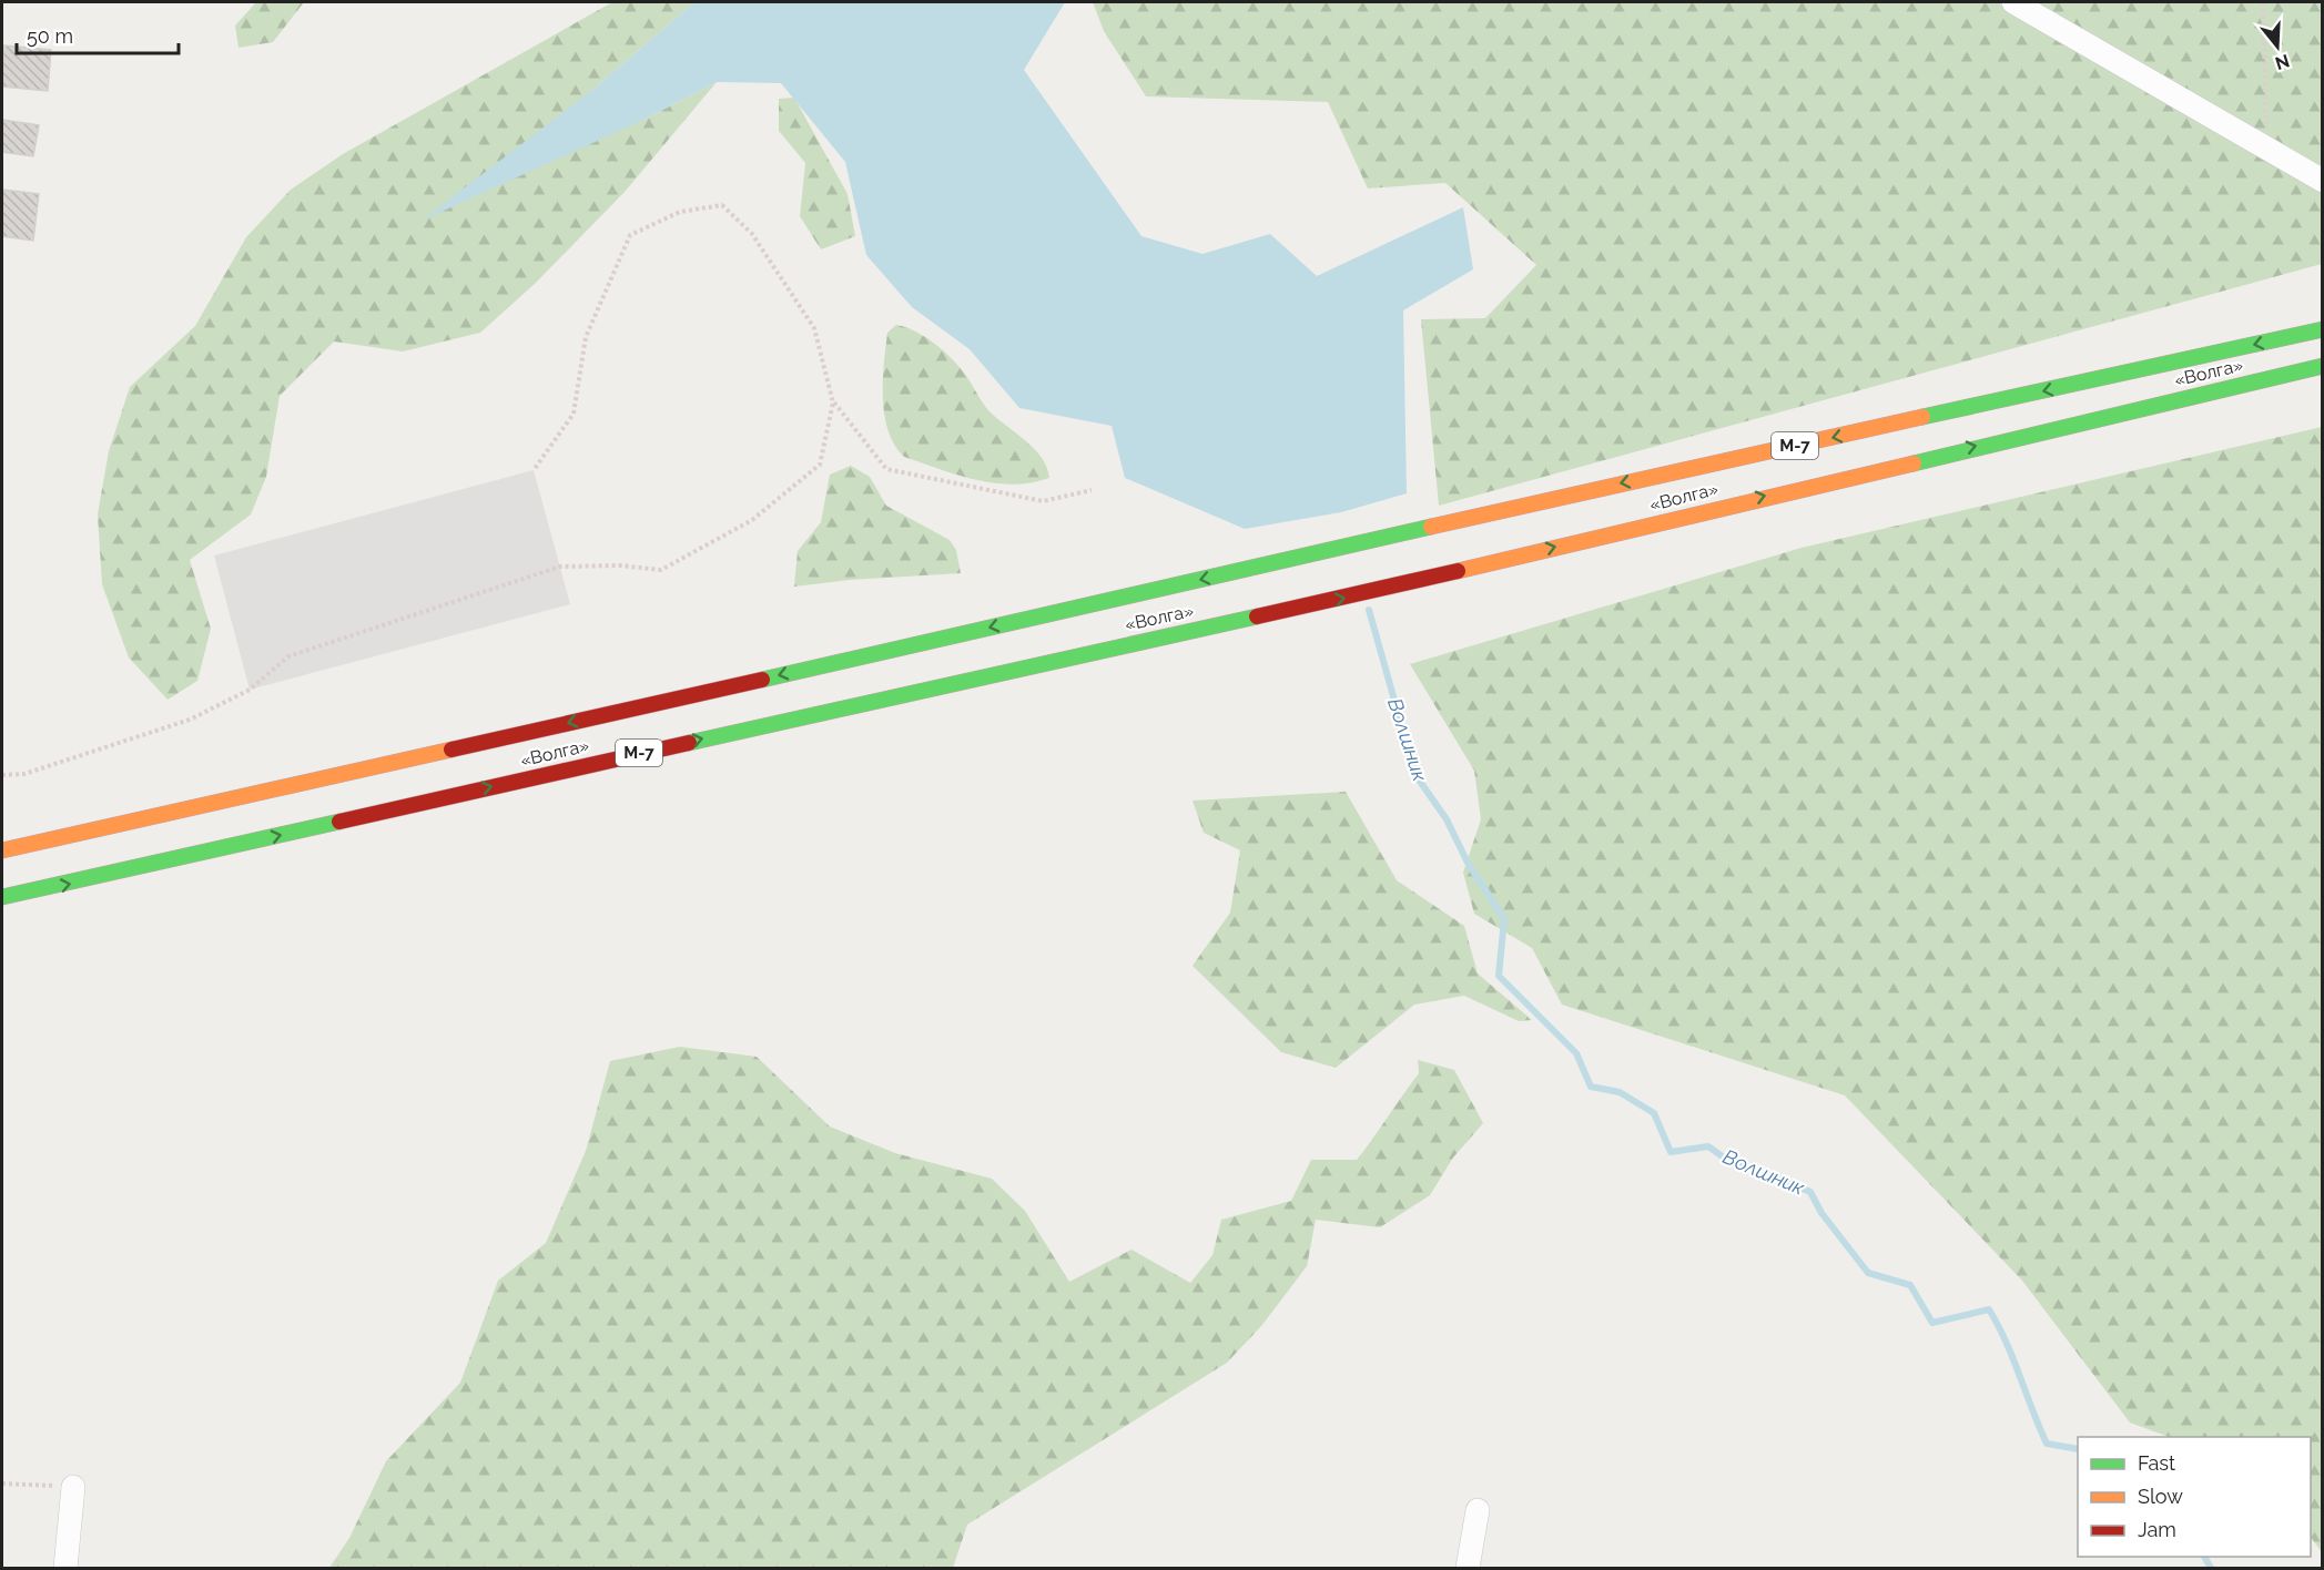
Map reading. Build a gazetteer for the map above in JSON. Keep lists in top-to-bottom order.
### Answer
{
  "streets": {
    "highway": ["«Волга»", "М-7"]
  },
  "water": ["Волшник"],
  "legend": ["Fast", "Slow", "Jam"],
  "scale_bar": "50 m",
  "north": "bottom"
}
